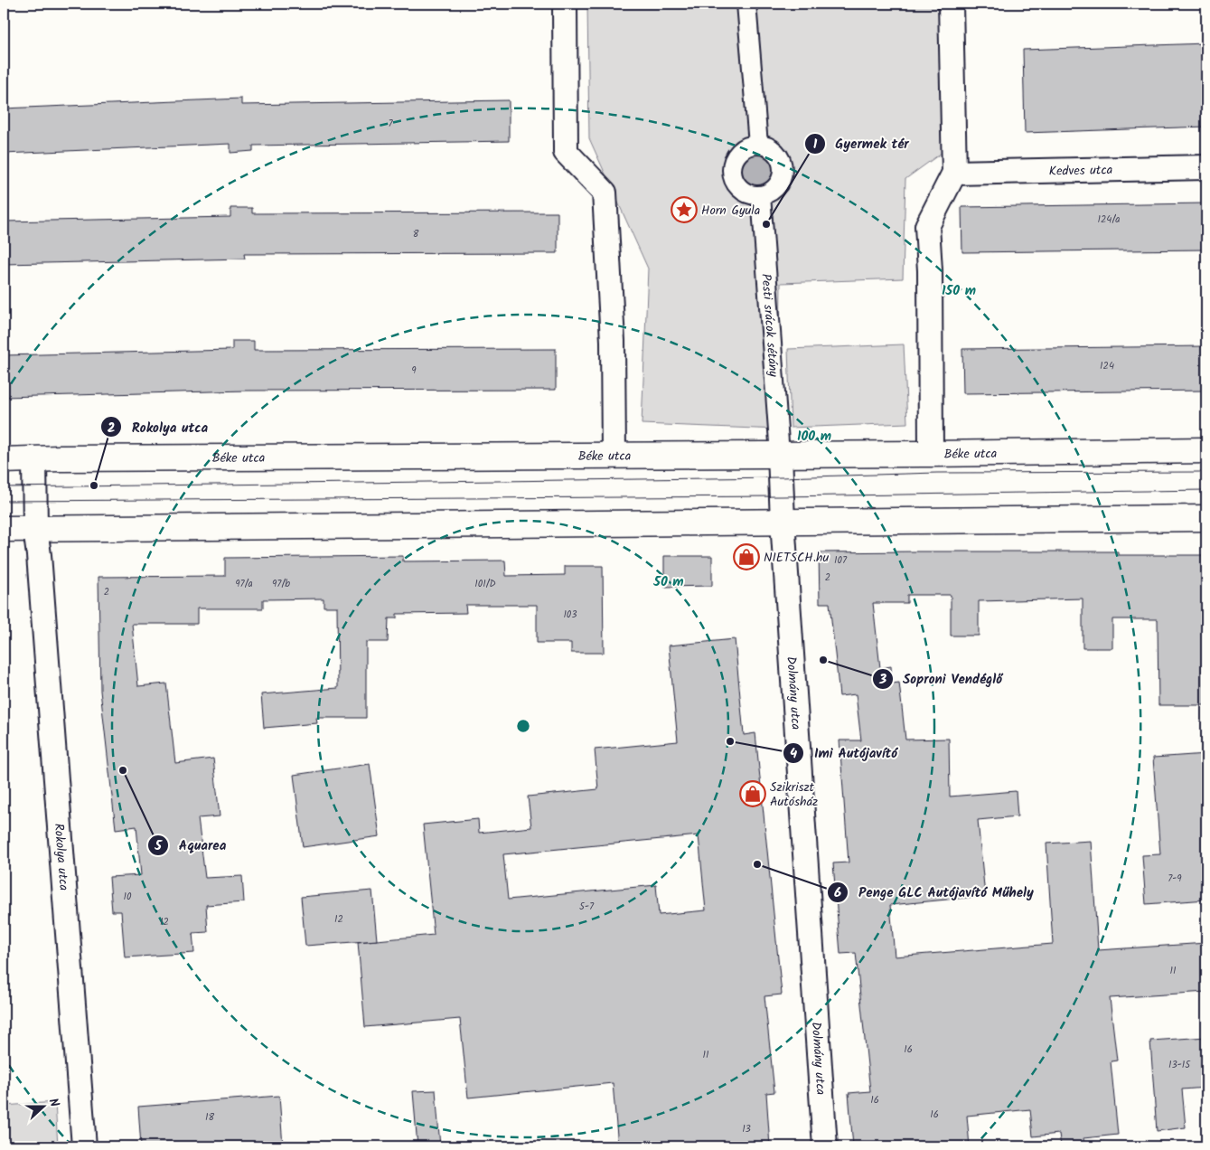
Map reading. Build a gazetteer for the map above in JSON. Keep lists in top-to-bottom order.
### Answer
{
  "streets": {
    "main road": ["Béke utca"],
    "street": [
      "Kedves utca",
      "Pesti srácok sétány",
      "Dolmány utca",
      "Rokolya utca"
    ]
  },
  "crossings": [
    ["Pesti srácok sétány", "Béke utca"],
    ["Pesti srácok sétány", "Dolmány utca"],
    ["Béke utca", "Dolmány utca"],
    ["Béke utca", "Rokolya utca"]
  ],
  "places": {
    "place": ["Horn Gyula"],
    "other": [
      "Gyermek tér",
      "Rokolya utca",
      "Soproni Vendéglő",
      "Imi Autójavító",
      "Aquarea",
      "Penge GLC Autójavító Műhely"
    ],
    "shop": ["NIETSCH.hu", "Szikriszt Autósház"]
  },
  "house_numbers": [
    "7",
    "124/a",
    "8",
    "124",
    "9",
    "107",
    "2",
    "97/a",
    "97/b",
    "101/D",
    "2",
    "103",
    "7-9",
    "10",
    "5-7",
    "12",
    "12",
    "11",
    "16",
    "11",
    "13-15",
    "16",
    "16",
    "18",
    "13"
  ],
  "north": "right",
  "rings": ["150 m", "100 m", "50 m"]
}
